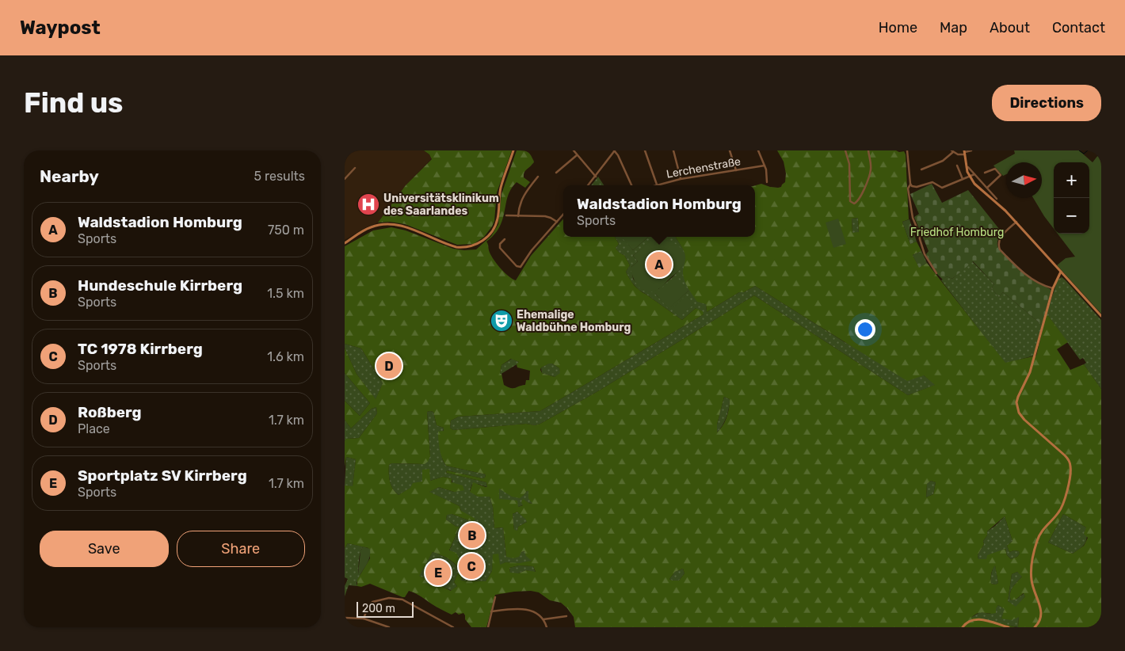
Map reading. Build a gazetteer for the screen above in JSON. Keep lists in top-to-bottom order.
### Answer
{
  "streets": {
    "street": ["Lerchenstraße"]
  },
  "parks": ["Friedhof Homburg"],
  "places": {
    "hospital": ["Universitätsklinikum des Saarlandes"],
    "theatre": ["Ehemalige Waldbühne Homburg"]
  },
  "scale_bar": "200 m",
  "north": "right",
  "page": {
    "header": "Waypost",
    "nav": [
      "Home",
      "Map",
      "About",
      "Contact"
    ],
    "buttons": [
      "Directions",
      ["Save", "Share"]
    ],
    "title": "Find us",
    "heading": ["Nearby", "5 results"],
    "map_buttons": ["+", "−"],
    "popup": ["Waldstadion Homburg", "Sports"],
    "list": [
      {
        "mark": "A",
        "name": "Waldstadion Homburg",
        "note": "Sports",
        "value": "750 m"
      },
      {
        "mark": "B",
        "name": "Hundeschule Kirrberg",
        "note": "Sports",
        "value": "1.5 km"
      },
      {
        "mark": "C",
        "name": "TC 1978 Kirrberg",
        "note": "Sports",
        "value": "1.6 km"
      },
      {
        "mark": "D",
        "name": "Roßberg",
        "note": "Place",
        "value": "1.7 km"
      },
      {
        "mark": "E",
        "name": "Sportplatz SV Kirrberg",
        "note": "Sports",
        "value": "1.7 km"
      }
    ],
    "pins": [
      "A",
      "D",
      "B",
      "C",
      "E"
    ],
    "scale": "200 m"
  }
}
